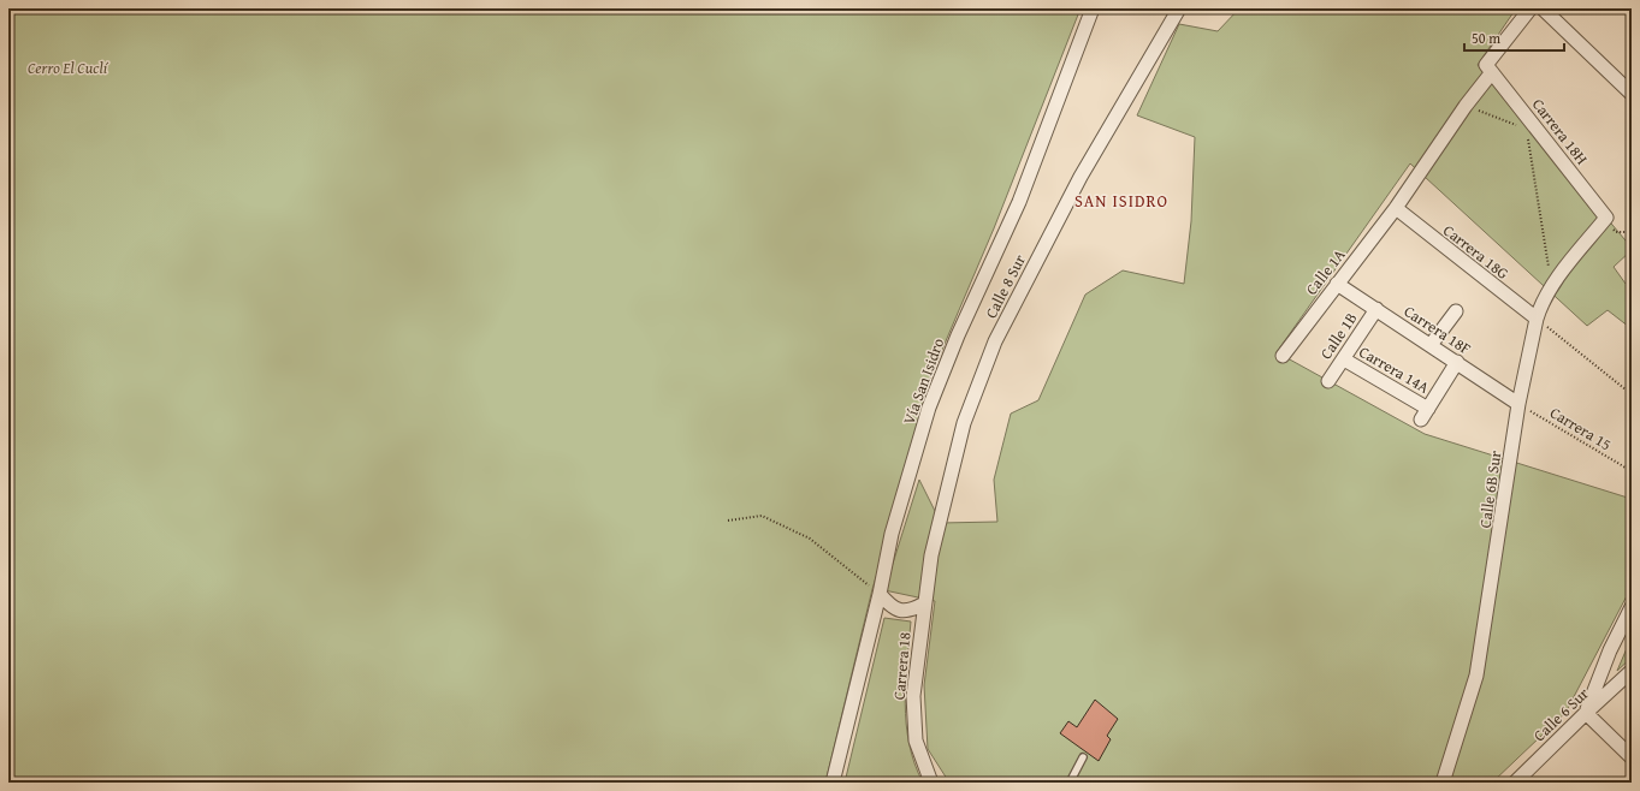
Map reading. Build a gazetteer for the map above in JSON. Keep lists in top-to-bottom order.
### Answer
{
  "streets": {
    "street": [
      "Carrera 18H",
      "Carrera 18G",
      "Calle 1A",
      "Calle 8 Sur",
      "Carrera 18F",
      "Calle 1B",
      "Carrera 14A",
      "Vía San Isidro",
      "Calle 6B Sur",
      "Carrera 18",
      "Calle 6 Sur"
    ],
    "path": ["Carrera 15"]
  },
  "crossings": [
    ["Carrera 18H", "Calle 1A"],
    ["Carrera 18H", "Calle 6B Sur"],
    ["Carrera 18G", "Calle 1A"],
    ["Carrera 18G", "Calle 6B Sur"],
    ["Calle 1A", "Carrera 18F"],
    ["Calle 8 Sur", "Carrera 18"],
    ["Carrera 18F", "Calle 1B"],
    ["Carrera 18F", "Carrera 14A"],
    ["Carrera 18F", "Carrera 15"],
    ["Carrera 18F", "Calle 6B Sur"],
    ["Calle 1B", "Carrera 14A"],
    ["Vía San Isidro", "Carrera 18"],
    ["Carrera 15", "Calle 6B Sur"]
  ],
  "districts": ["SAN ISIDRO"],
  "parks": ["Cerro El Cuclí"],
  "scale_bar": "50 m"
}
